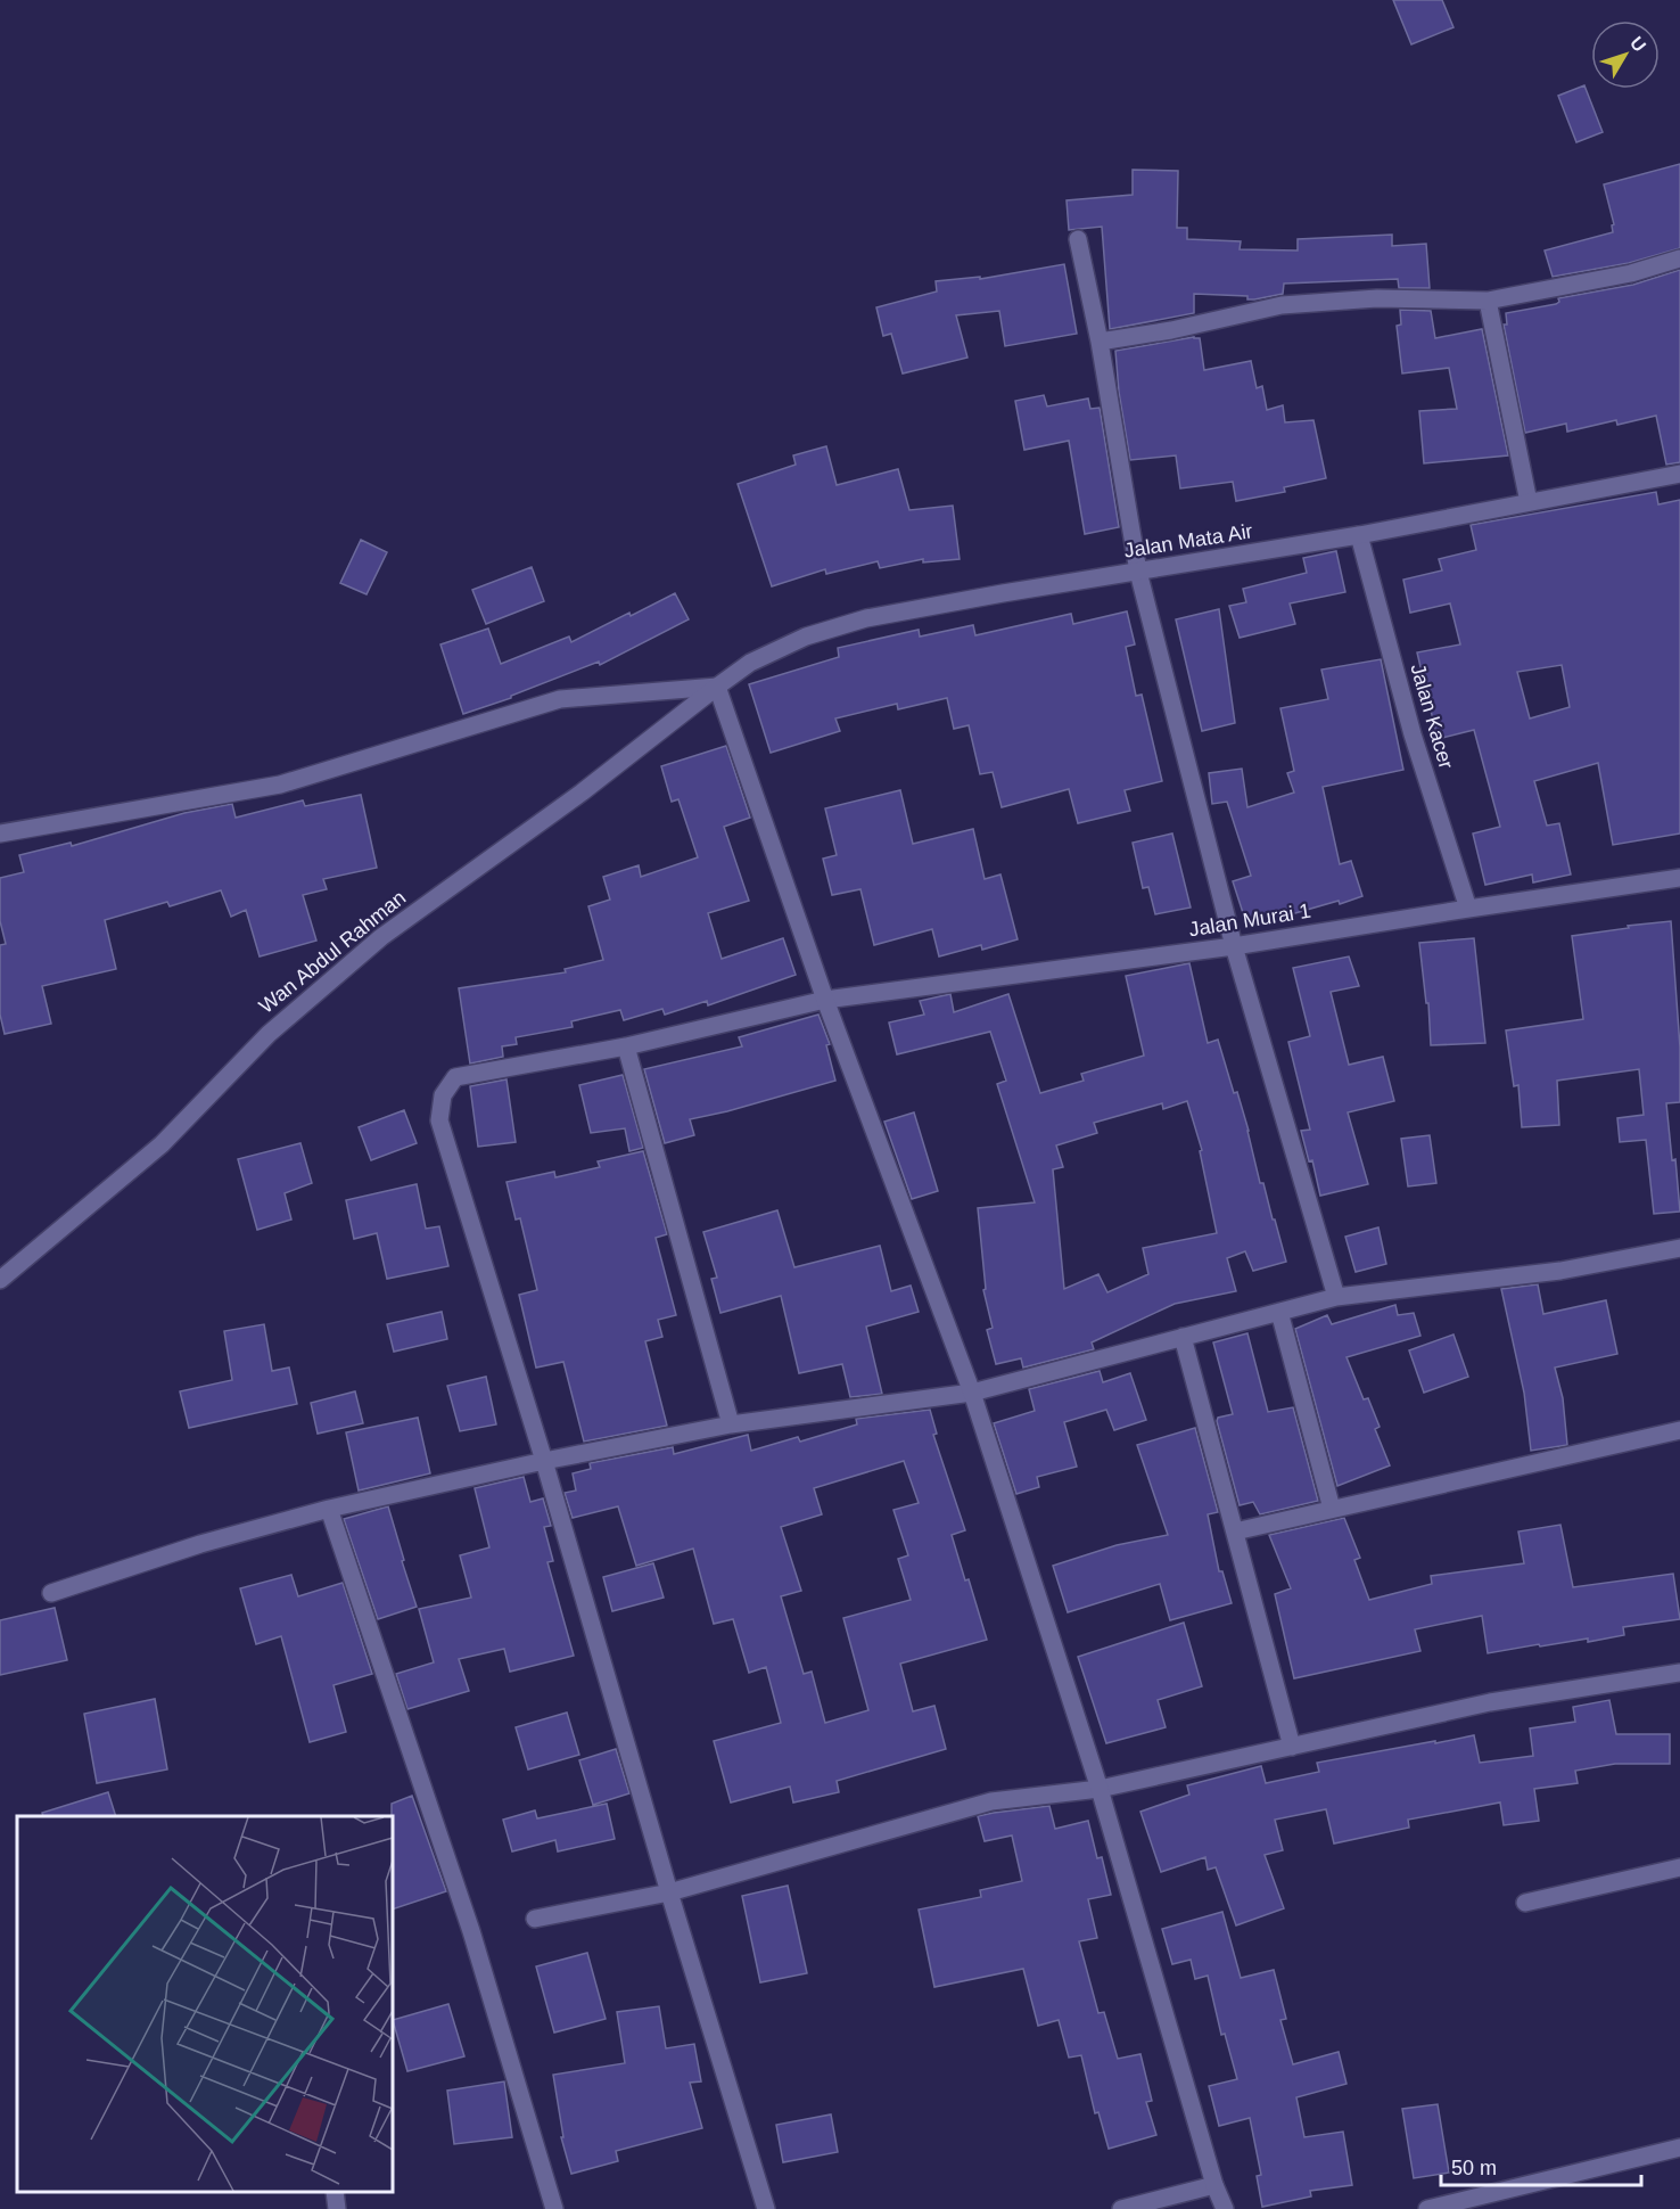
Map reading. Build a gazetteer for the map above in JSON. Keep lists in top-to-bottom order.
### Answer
{
  "streets": {
    "street": [
      "Jalan Mata Air",
      "Jalan Kacer",
      "Jalan Murai 1",
      "Wan Abdul Rahman"
    ]
  },
  "crossings": [
    ["Jalan Mata Air", "Jalan Kacer"],
    ["Jalan Mata Air", "Wan Abdul Rahman"],
    ["Jalan Kacer", "Jalan Murai 1"]
  ],
  "scale_bar": "50 m",
  "north": "top right"
}
